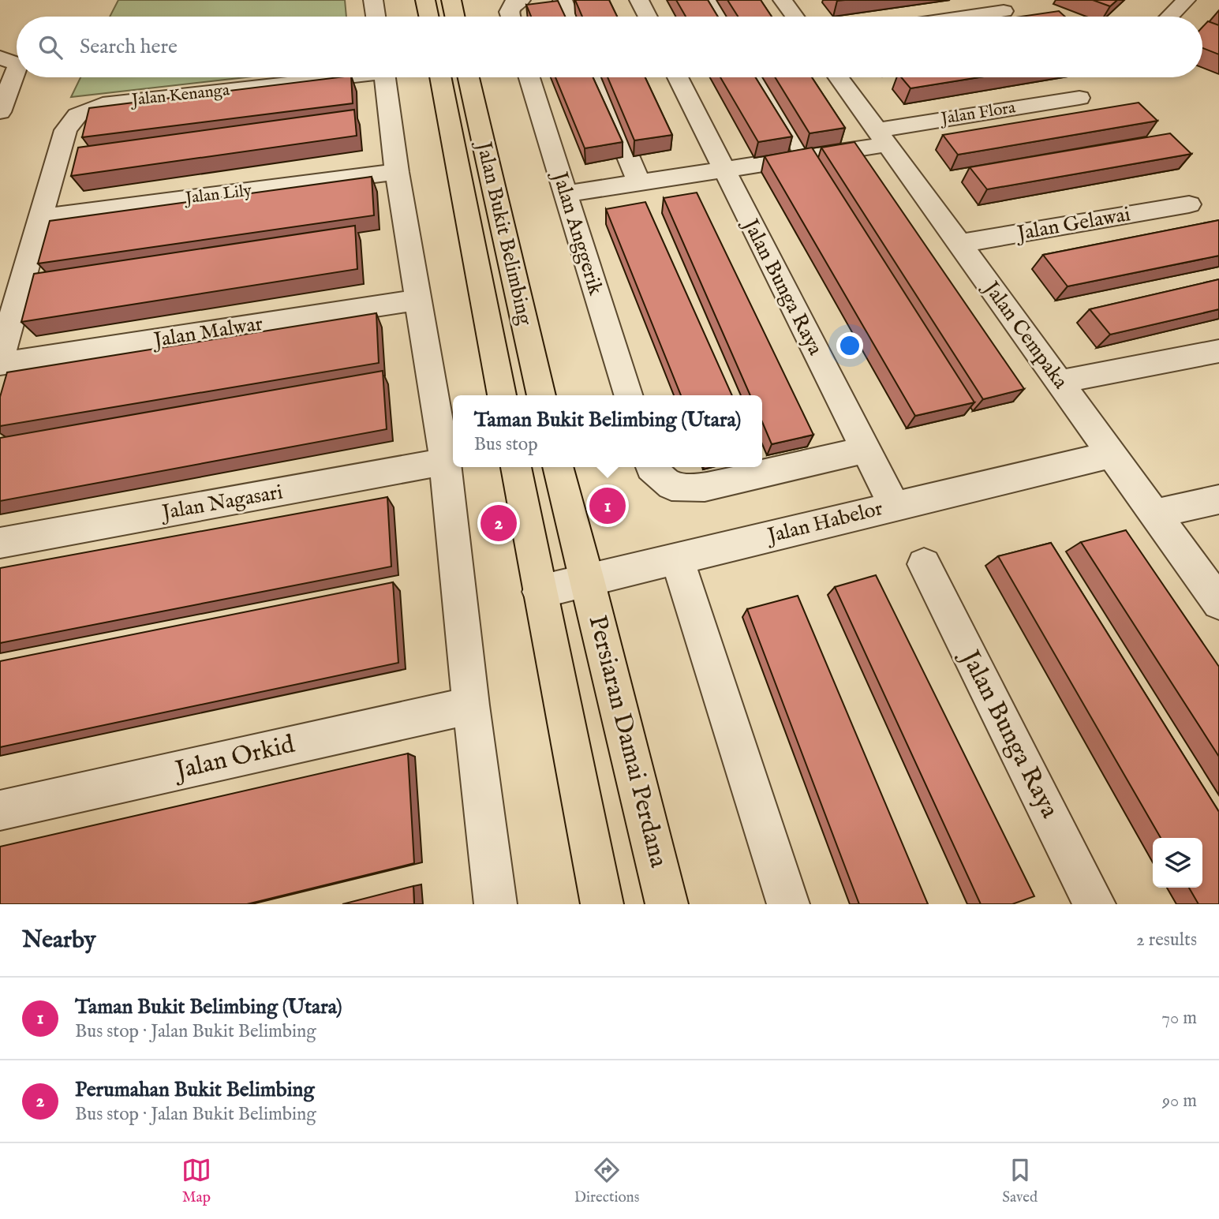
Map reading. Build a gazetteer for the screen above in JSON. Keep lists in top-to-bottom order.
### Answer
{
  "streets": {
    "main road": ["Jalan Bukit Belimbing", "Persiaran Damai Perdana"],
    "street": [
      "Jalan Kenanga",
      "Jalan Flora",
      "Jalan Lily",
      "Jalan Gelawai",
      "Jalan Anggerik",
      "Jalan Bunga Raya",
      "Jalan Malwar",
      "Jalan Cempaka",
      "Jalan Nagasari",
      "Jalan Habelor",
      "Jalan Orkid"
    ]
  },
  "crossings": [
    ["Jalan Kenanga", "Jalan Lily"],
    ["Jalan Flora", "Jalan Anggerik"],
    ["Jalan Flora", "Jalan Bunga Raya"],
    ["Jalan Flora", "Jalan Cempaka"],
    ["Jalan Gelawai", "Jalan Cempaka"],
    ["Jalan Bunga Raya", "Jalan Habelor"],
    ["Jalan Cempaka", "Jalan Habelor"],
    ["Jalan Habelor", "Persiaran Damai Perdana"]
  ],
  "page": {
    "search": "Search here",
    "popup": ["Taman Bukit Belimbing (Utara)", "Bus stop"],
    "pins": ["1", "2"],
    "heading": ["Nearby", "2 results"],
    "list": [
      {
        "mark": "1",
        "name": "Taman Bukit Belimbing (Utara)",
        "note": "Bus stop · Jalan Bukit Belimbing",
        "value": "70 m"
      },
      {
        "mark": "2",
        "name": "Perumahan Bukit Belimbing",
        "note": "Bus stop · Jalan Bukit Belimbing",
        "value": "90 m"
      }
    ],
    "nav": ["Map", "Directions", "Saved"]
  }
}
